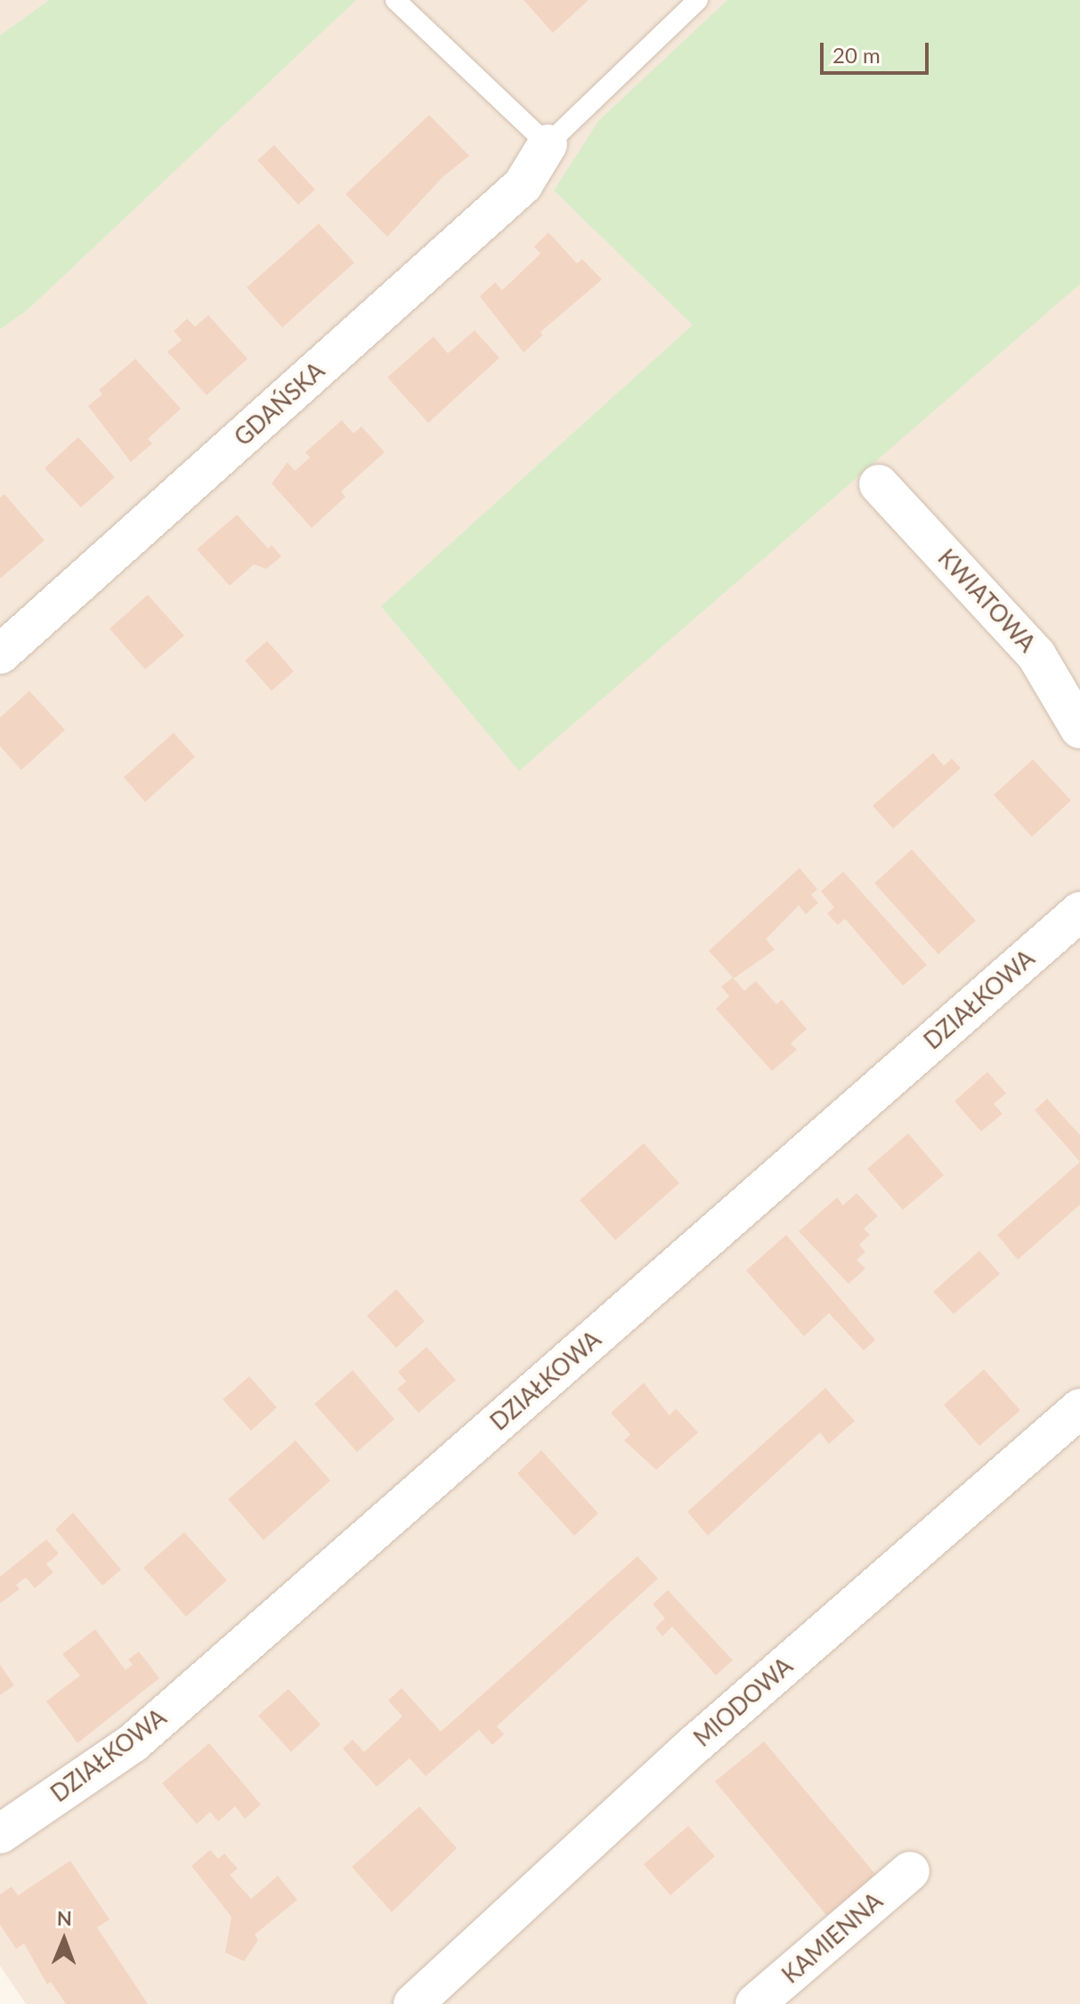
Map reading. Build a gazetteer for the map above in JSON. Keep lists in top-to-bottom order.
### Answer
{
  "streets": {
    "street": [
      "GDAŃSKA",
      "KWIATOWA",
      "DZIAŁKOWA",
      "MIODOWA",
      "KAMIENNA"
    ]
  },
  "scale_bar": "20 m",
  "north": "top"
}
